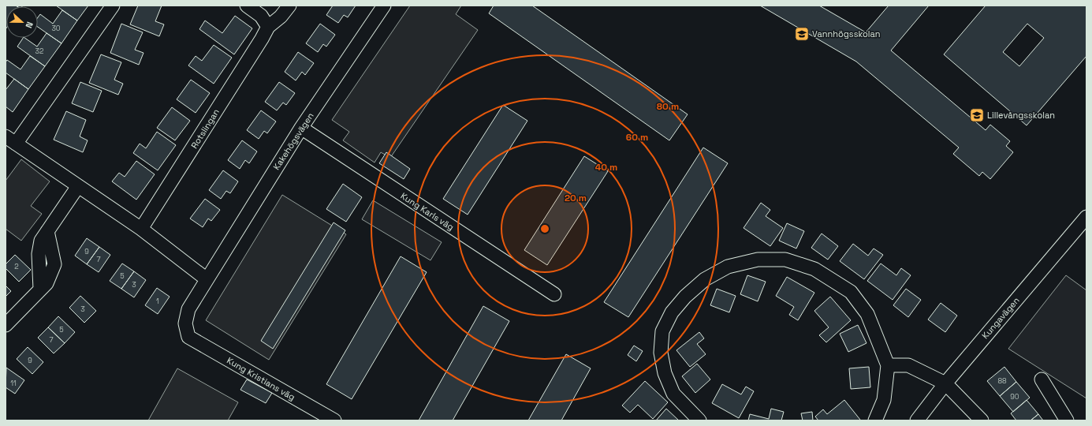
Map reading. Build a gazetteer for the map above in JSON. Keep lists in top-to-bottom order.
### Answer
{
  "streets": {
    "street": [
      "Rotslingan",
      "Kakehögsvägen",
      "Kung Karls väg",
      "Kungavägen",
      "Kung Kristians väg"
    ]
  },
  "crossings": [
    ["Kakehögsvägen", "Kung Karls väg"],
    ["Kakehögsvägen", "Kung Kristians väg"]
  ],
  "places": {
    "school or university": ["Vannhögsskolan", "Lillevångsskolan"]
  },
  "house_numbers": [
    "30",
    "32",
    "9",
    "7",
    "2",
    "5",
    "3",
    "1",
    "3",
    "5",
    "7",
    "9",
    "88",
    "11",
    "90"
  ],
  "north": "right",
  "rings": [
    "80 m",
    "60 m",
    "40 m",
    "20 m"
  ]
}
